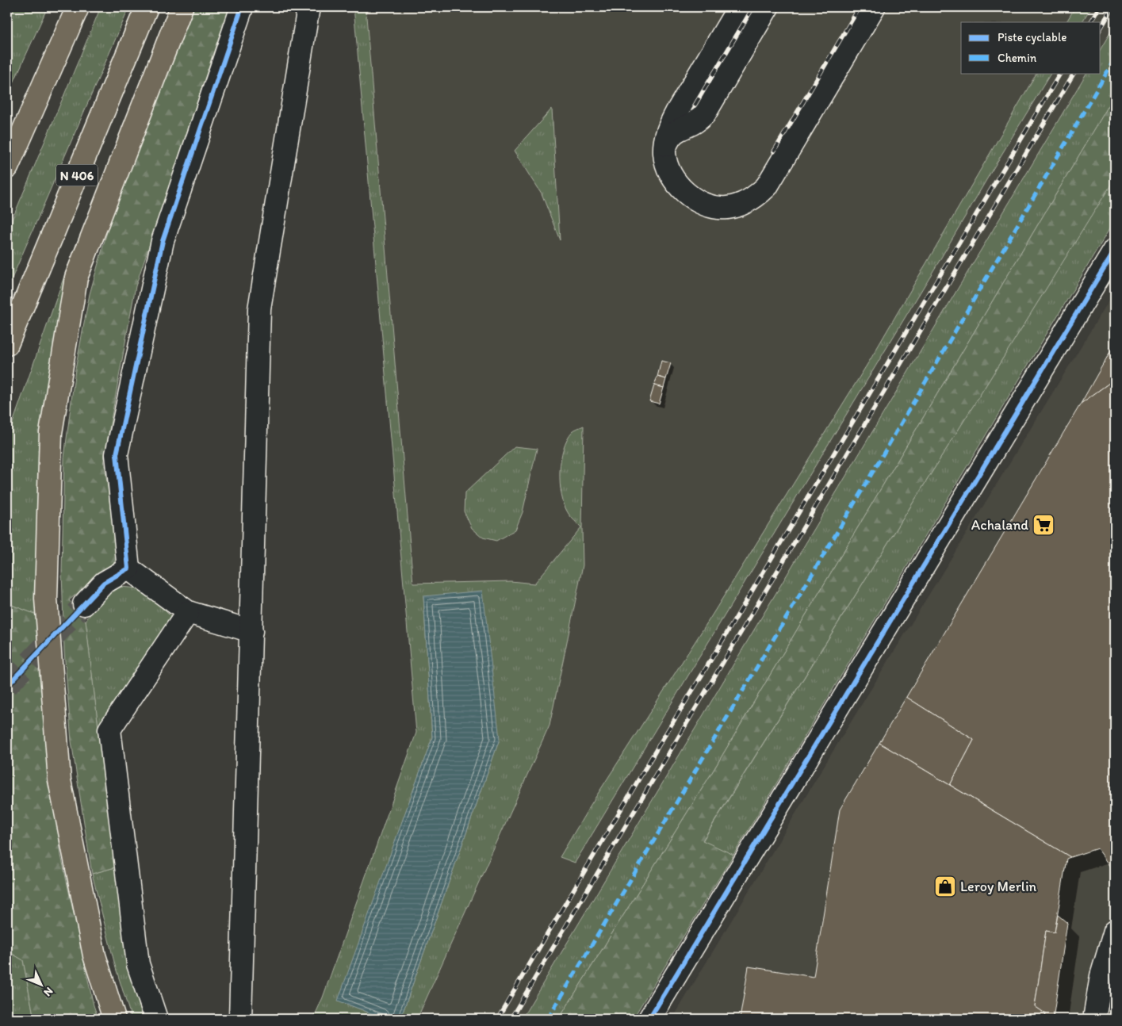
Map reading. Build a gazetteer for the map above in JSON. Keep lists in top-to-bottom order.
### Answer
{
  "streets": {
    "highway": ["N 406"]
  },
  "places": {
    "supermarket": ["Achaland"],
    "shop": ["Leroy Merlin"]
  },
  "legend": ["Piste cyclable", "Chemin"],
  "north": "bottom right"
}
